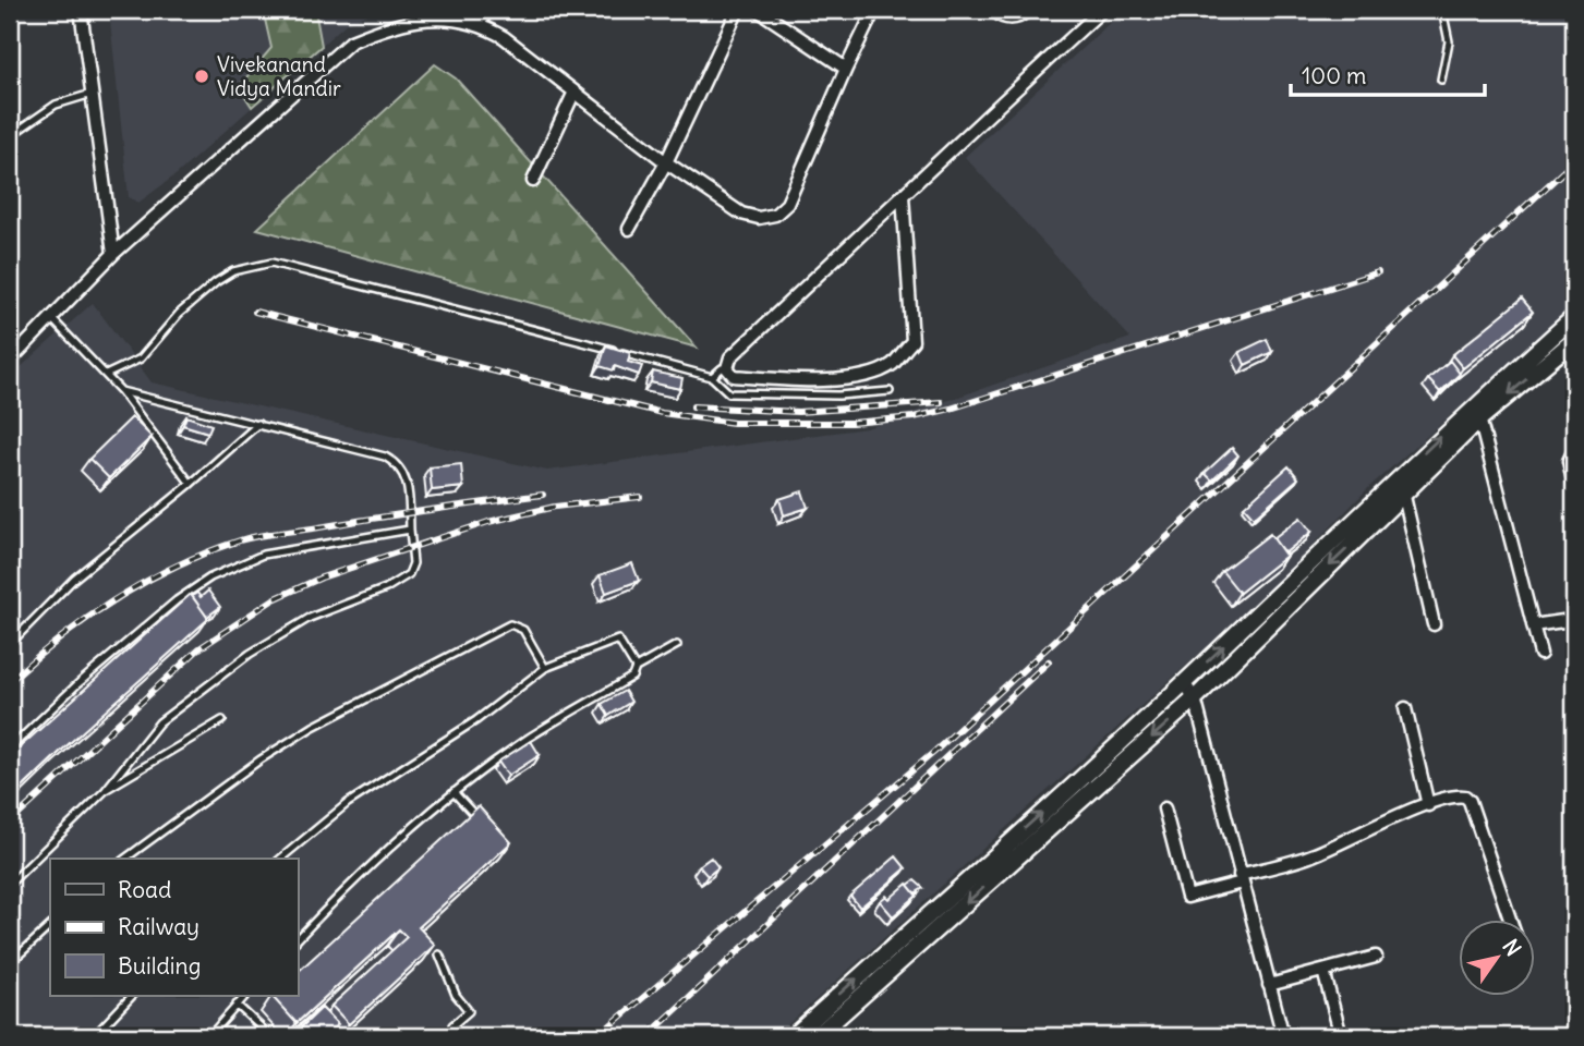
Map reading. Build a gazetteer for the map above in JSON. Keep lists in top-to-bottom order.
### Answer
{
  "places": ["Vivekanand Vidya Mandir"],
  "legend": ["Road", "Railway", "Building"],
  "scale_bar": "100 m",
  "north": "top right"
}
